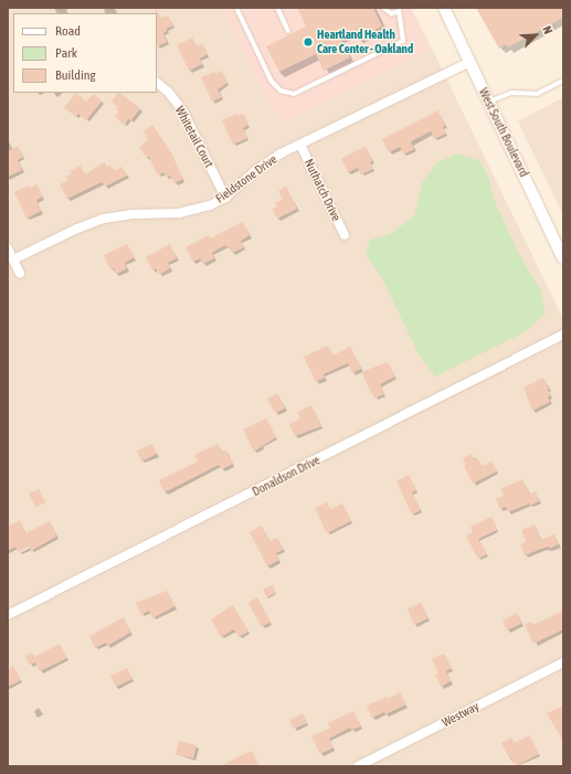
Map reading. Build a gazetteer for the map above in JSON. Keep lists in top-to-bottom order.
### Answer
{
  "streets": {
    "street": [
      "West South Boulevard",
      "Whitetail Court",
      "Fieldstone Drive",
      "Nuthatch Drive",
      "Donaldson Drive",
      "Westway"
    ]
  },
  "crossings": [
    ["West South Boulevard", "Fieldstone Drive"],
    ["Whitetail Court", "Fieldstone Drive"],
    ["Fieldstone Drive", "Nuthatch Drive"]
  ],
  "places": ["Heartland Health Care Center - Oakland"],
  "legend": ["Road", "Park", "Building"],
  "north": "top right"
}
